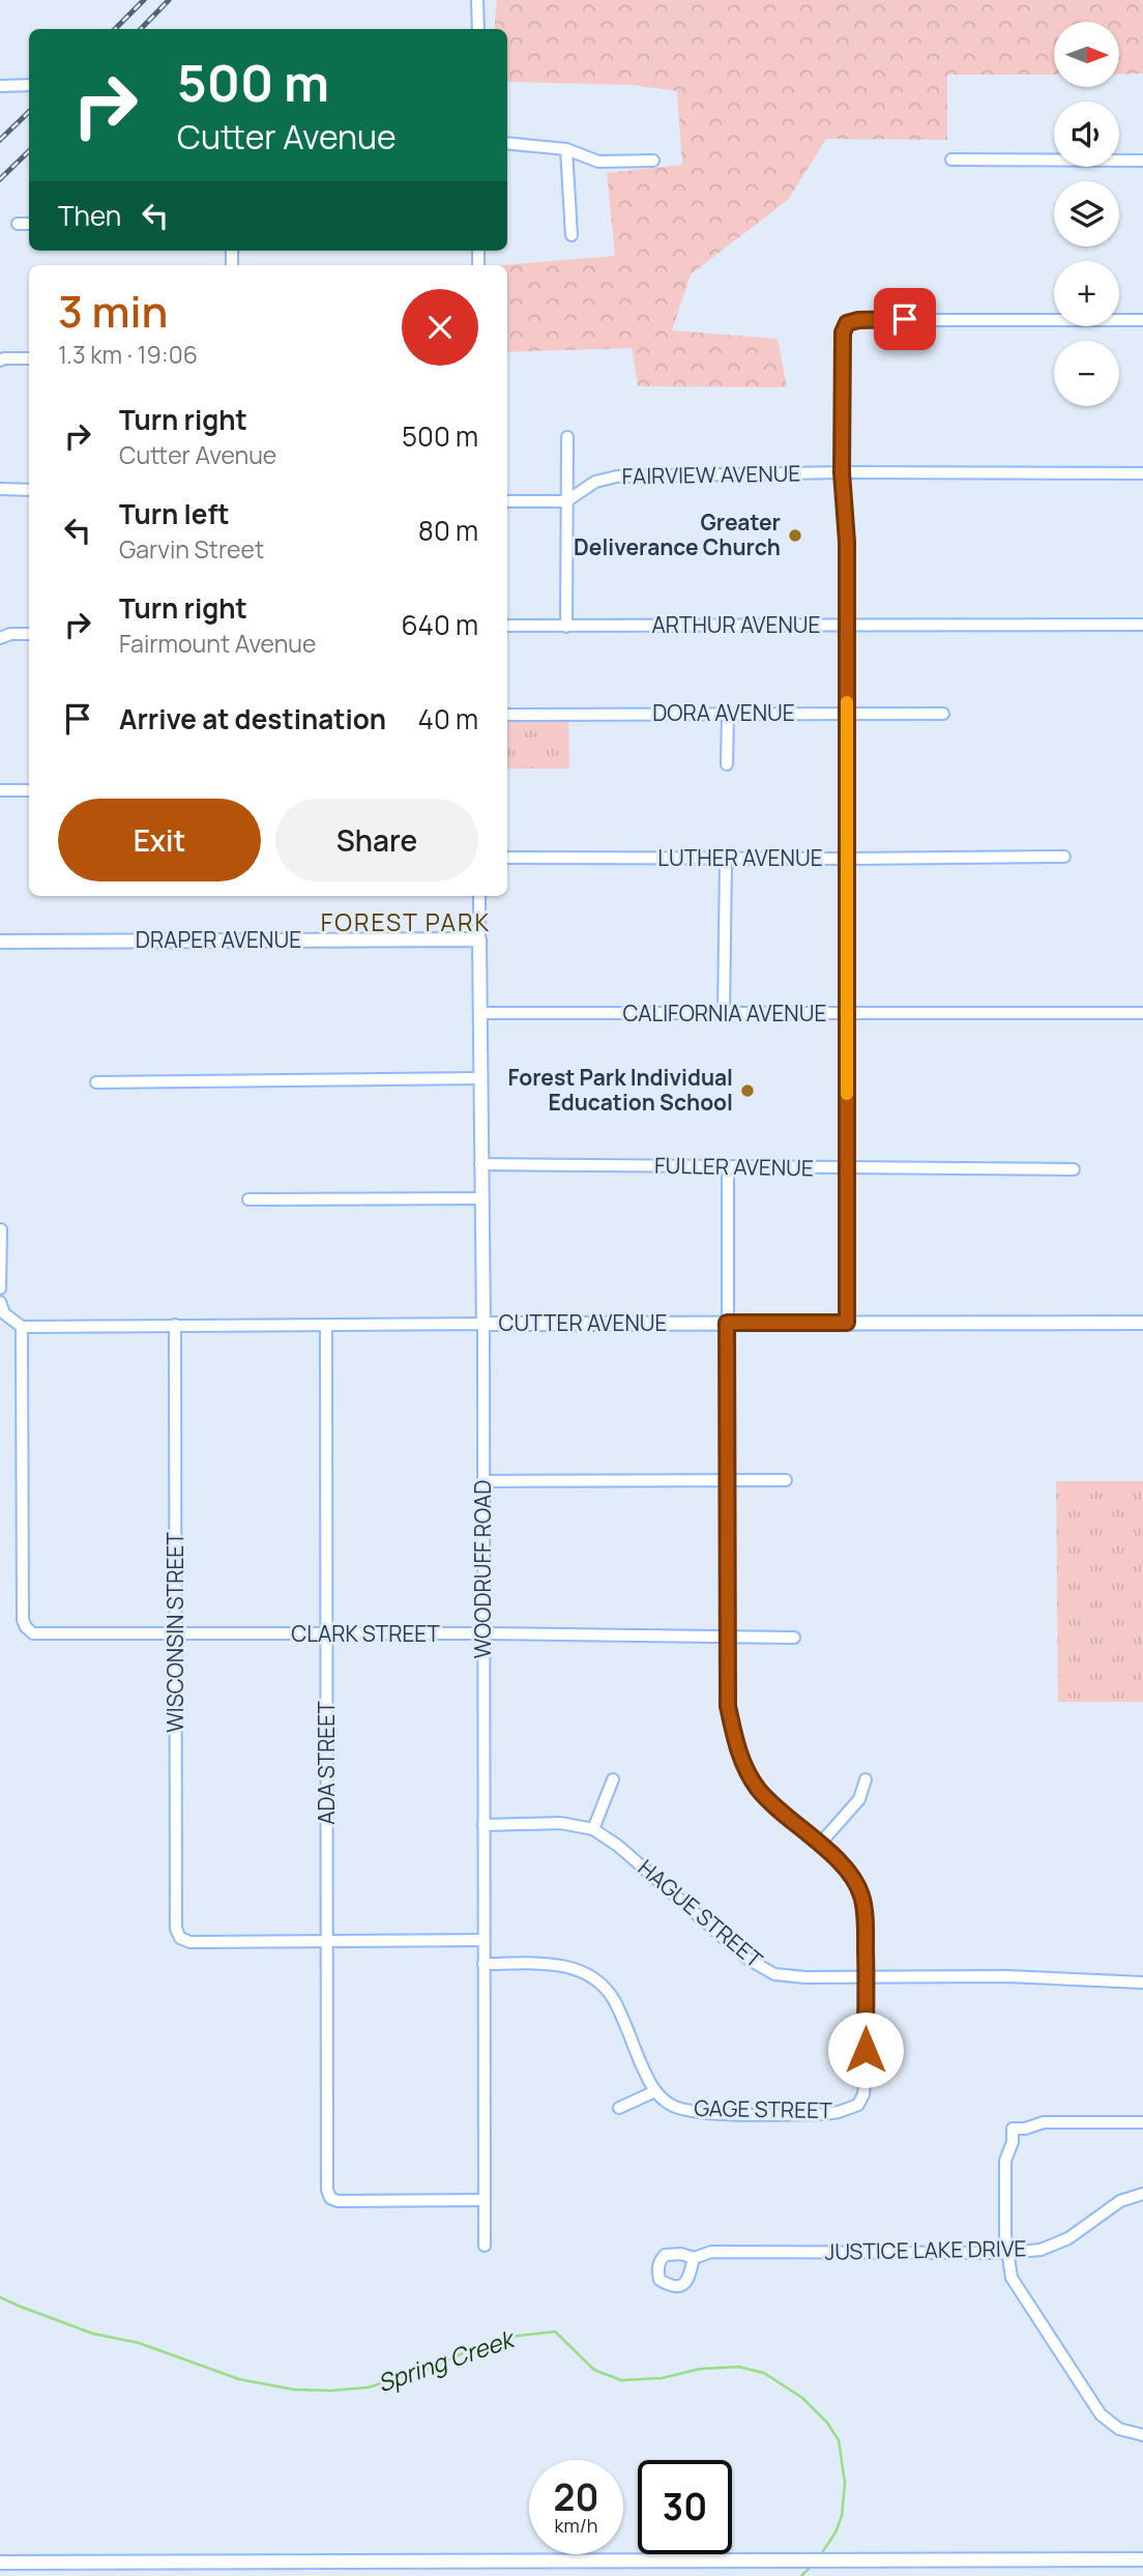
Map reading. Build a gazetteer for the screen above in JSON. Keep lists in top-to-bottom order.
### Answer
{
  "streets": {
    "street": [
      "FAIRVIEW AVENUE",
      "ARTHUR AVENUE",
      "DORA AVENUE",
      "LUTHER AVENUE",
      "DRAPER AVENUE",
      "CALIFORNIA AVENUE",
      "FULLER AVENUE",
      "CUTTER AVENUE",
      "WOODRUFF ROAD",
      "WISCONSIN STREET",
      "CLARK STREET",
      "ADA STREET",
      "HAGUE STREET",
      "GAGE STREET",
      "JUSTICE LAKE DRIVE"
    ]
  },
  "crossings": [
    ["DRAPER AVENUE", "WOODRUFF ROAD"],
    ["CALIFORNIA AVENUE", "WOODRUFF ROAD"],
    ["FULLER AVENUE", "WOODRUFF ROAD"],
    ["CUTTER AVENUE", "WOODRUFF ROAD"],
    ["CUTTER AVENUE", "WISCONSIN STREET"],
    ["CUTTER AVENUE", "CLARK STREET"],
    ["CUTTER AVENUE", "ADA STREET"],
    ["WOODRUFF ROAD", "CLARK STREET"],
    ["WOODRUFF ROAD", "ADA STREET"],
    ["WOODRUFF ROAD", "HAGUE STREET"],
    ["WISCONSIN STREET", "CLARK STREET"],
    ["WISCONSIN STREET", "ADA STREET"],
    ["CLARK STREET", "ADA STREET"],
    ["HAGUE STREET", "GAGE STREET"]
  ],
  "districts": ["FOREST PARK"],
  "water": ["Spring Creek"],
  "places": ["Greater Deliverance Church", "Forest Park Individual Education School"],
  "north": "right",
  "page": {
    "map_buttons": ["+", "−"],
    "turn": ["500 m", "Cutter Avenue"],
    "then": "Then",
    "heading": ["3 min", "1.3 km · 19:06"],
    "list": [
      {
        "name": "Turn right",
        "note": "Cutter Avenue",
        "value": "500 m"
      },
      {
        "name": "Turn left",
        "note": "Garvin Street",
        "value": "80 m"
      },
      {
        "name": "Turn right",
        "note": "Fairmount Avenue",
        "value": "640 m"
      },
      {
        "name": "Arrive at destination",
        "value": "40 m"
      }
    ],
    "buttons": ["Exit", "Share"],
    "speed": "20 km/h",
    "limit": "30"
  }
}
